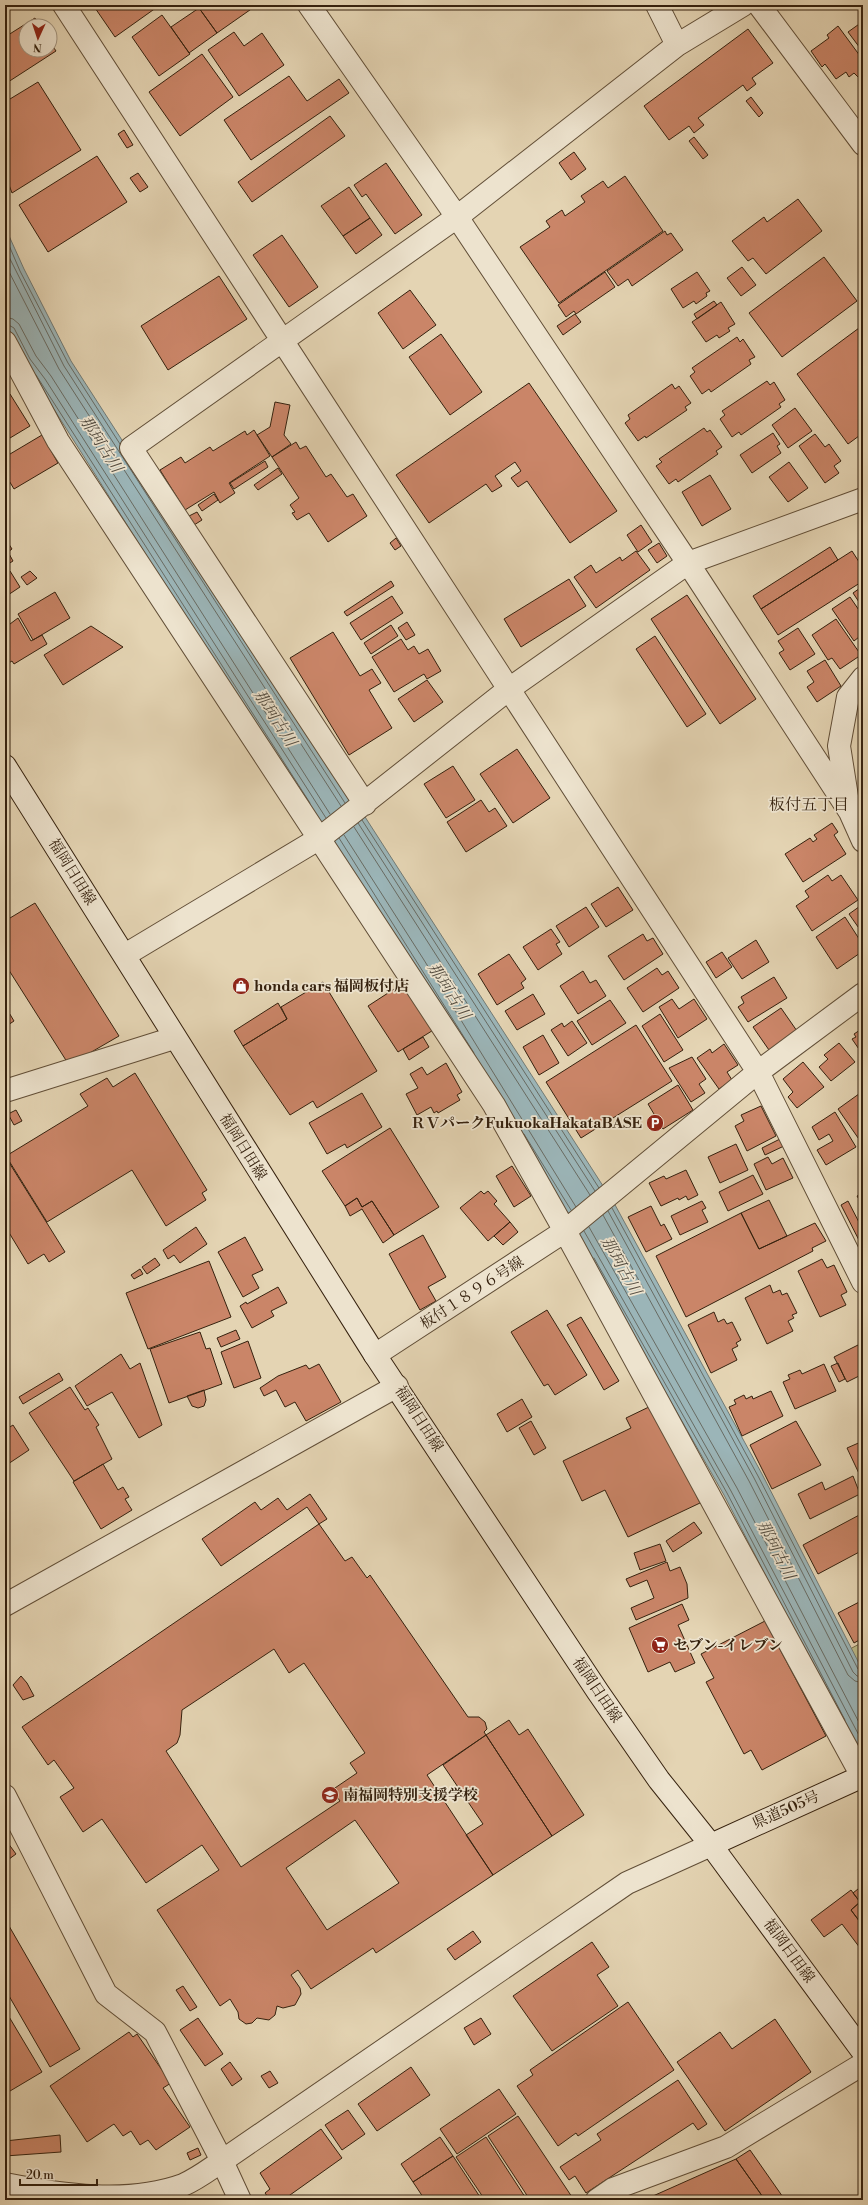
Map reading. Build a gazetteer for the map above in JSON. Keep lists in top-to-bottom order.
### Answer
{
  "streets": {
    "street": ["福岡日田線", "板付１８９６号線", "県道505号"]
  },
  "crossings": [
    ["福岡日田線", "板付１８９６号線"],
    ["福岡日田線", "県道505号"]
  ],
  "districts": ["板付五丁目"],
  "water": ["那珂古川"],
  "places": {
    "shop": ["honda cars 福岡板付店"],
    "parking": ["ＲＶパークFukuokaHakataBASE"],
    "supermarket": ["セブン-イレブン"],
    "school or university": ["南福岡特別支援学校"]
  },
  "scale_bar": "20 m",
  "north": "bottom"
}
